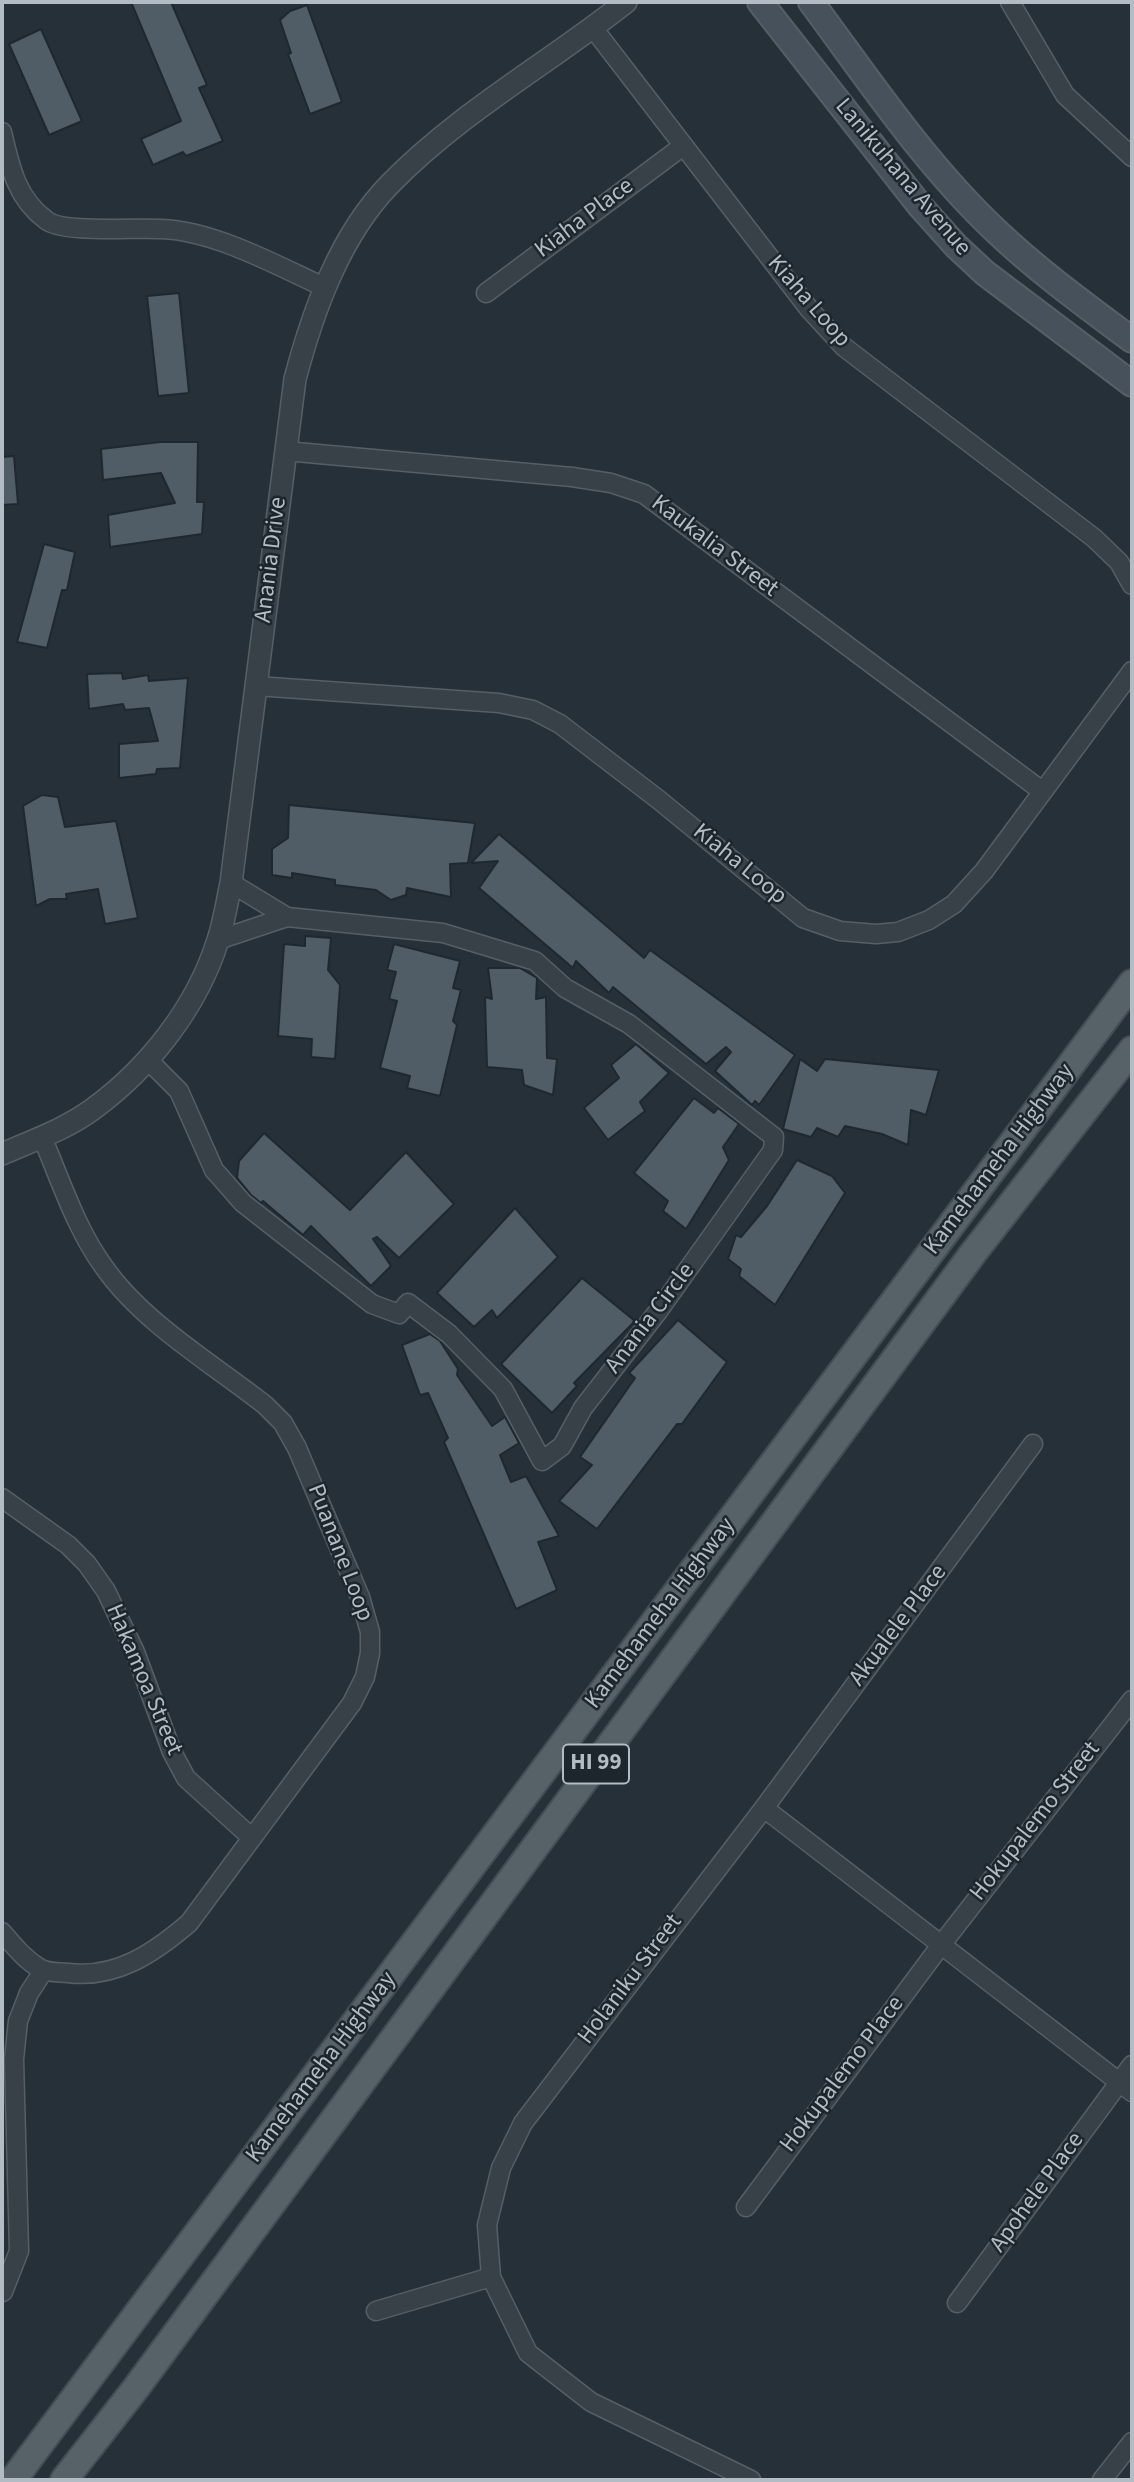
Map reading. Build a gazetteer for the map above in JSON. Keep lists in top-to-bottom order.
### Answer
{
  "streets": {
    "main road": ["Lanikuhana Avenue", "Kamehameha Highway", "HI 99"],
    "street": [
      "Kiaha Place",
      "Kiaha Loop",
      "Kaukalia Street",
      "Anania Drive",
      "Anania Circle",
      "Puanane Loop",
      "Akualele Place",
      "Hakamoa Street",
      "Hokupalemo Street",
      "Holaniku Street",
      "Hokupalemo Place",
      "Apohele Place"
    ]
  },
  "crossings": [
    ["Kiaha Place", "Kiaha Loop"],
    ["Kiaha Loop", "Kaukalia Street"],
    ["Kiaha Loop", "Anania Drive"],
    ["Kaukalia Street", "Anania Drive"],
    ["Anania Drive", "Anania Circle"],
    ["Anania Drive", "Puanane Loop"],
    ["Puanane Loop", "Hakamoa Street"],
    ["Akualele Place", "Holaniku Street"],
    ["Hokupalemo Street", "Hokupalemo Place"]
  ]
}
